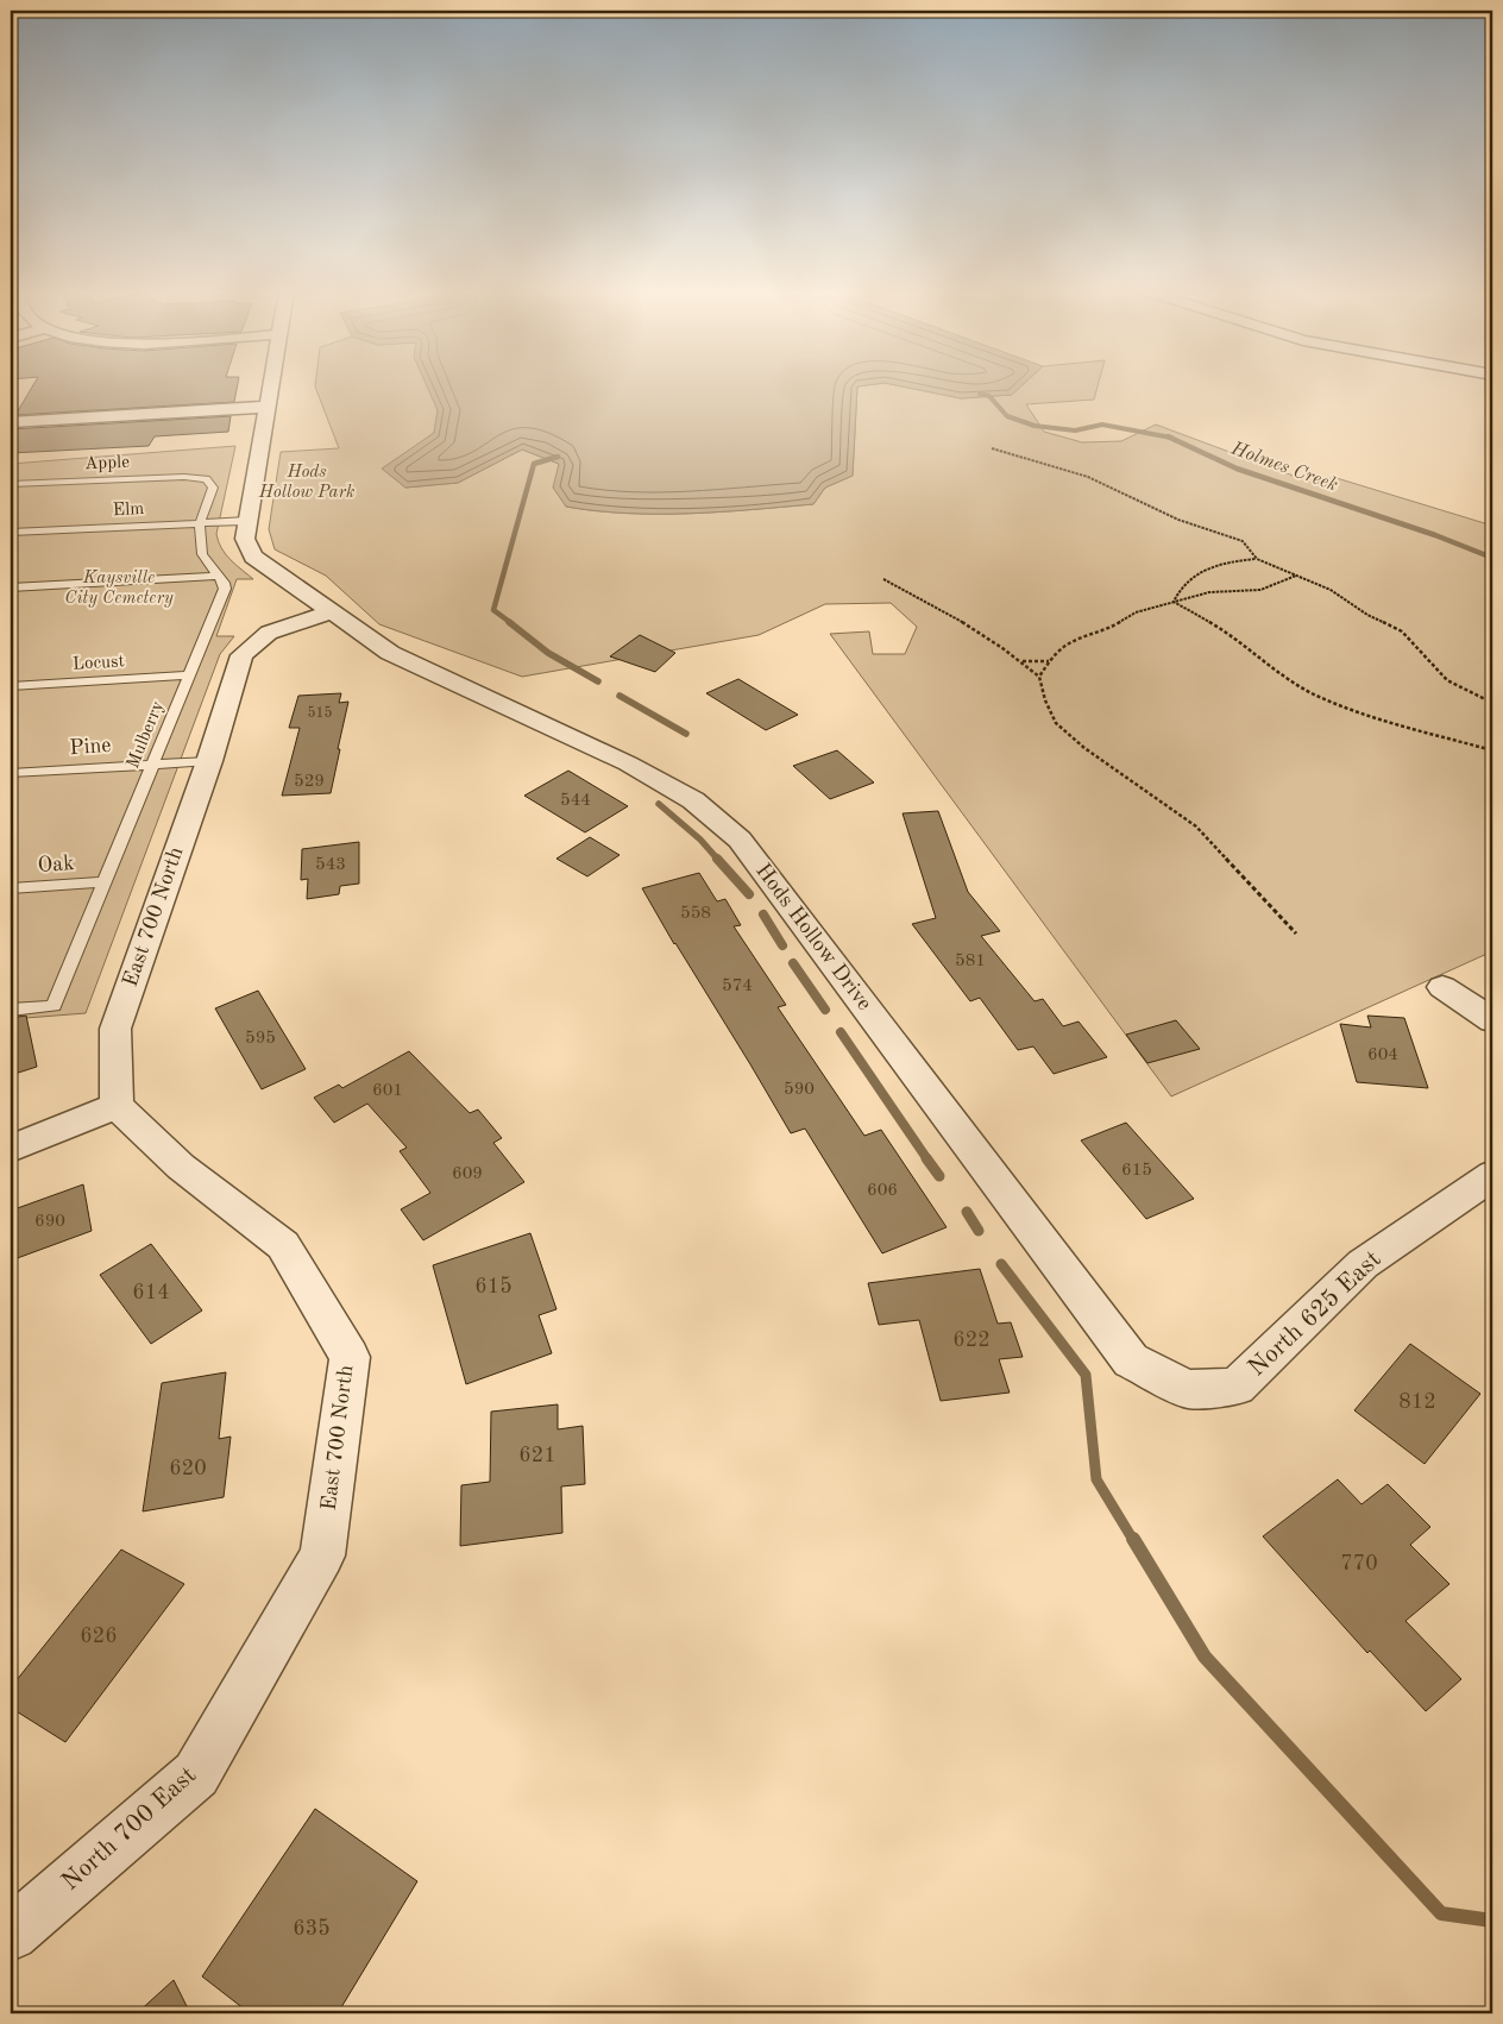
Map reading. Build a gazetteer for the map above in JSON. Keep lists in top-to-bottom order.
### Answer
{
  "streets": {
    "street": [
      "East 700 North",
      "Hods Hollow Drive",
      "North 625 East",
      "North 700 East"
    ],
    "lane": [
      "Apple",
      "Elm",
      "Locust",
      "Mulberry",
      "Pine",
      "Oak"
    ]
  },
  "crossings": [
    ["Apple", "Elm"],
    ["Locust", "Mulberry"],
    ["Mulberry", "Pine"],
    ["Mulberry", "Oak"],
    ["Pine", "East 700 North"],
    ["East 700 North", "Hods Hollow Drive"],
    ["East 700 North", "North 700 East"],
    ["Hods Hollow Drive", "North 625 East"]
  ],
  "water": ["Holmes Creek"],
  "parks": ["Hods Hollow Park", "Kaysville City Cemetery"],
  "house_numbers": [
    "515",
    "529",
    "544",
    "543",
    "558",
    "581",
    "574",
    "595",
    "604",
    "590",
    "601",
    "615",
    "609",
    "606",
    "690",
    "615",
    "614",
    "622",
    "812",
    "621",
    "620",
    "770",
    "626",
    "635"
  ]
}
